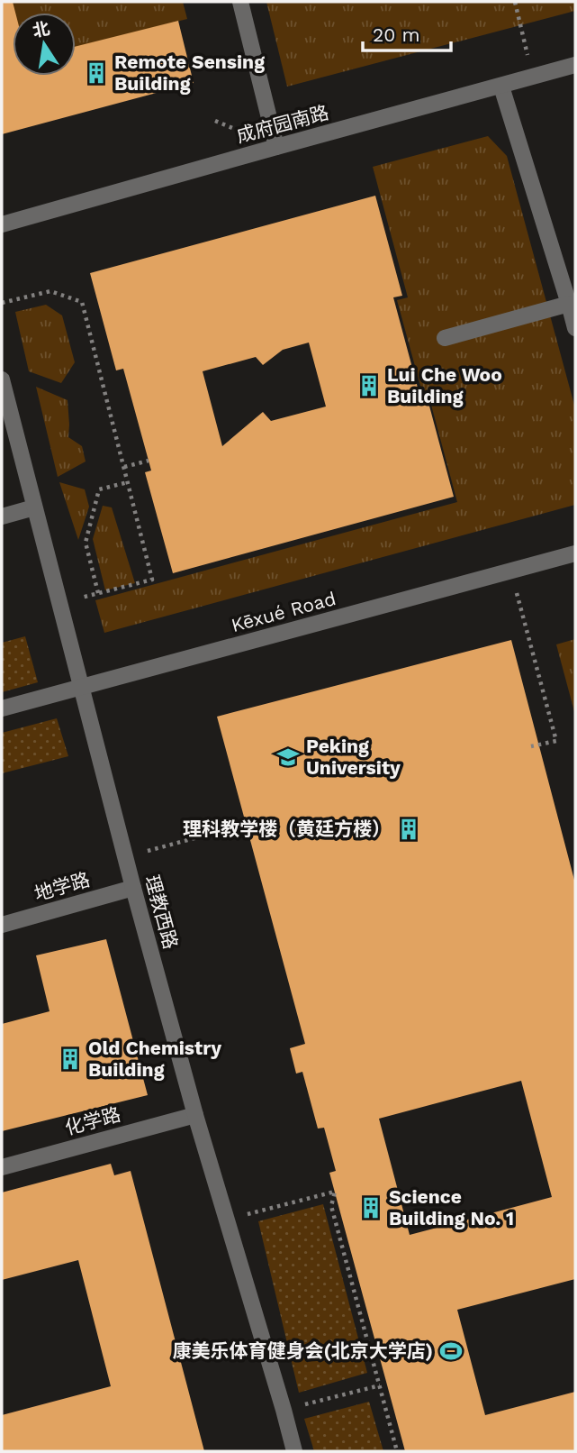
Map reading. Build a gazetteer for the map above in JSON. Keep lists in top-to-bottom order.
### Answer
{
  "streets": {
    "street": [
      "成府园南路",
      "Kēxué Road",
      "地学路",
      "理教西路",
      "化学路"
    ]
  },
  "crossings": [
    ["Kēxué Road", "理教西路"],
    ["地学路", "理教西路"],
    ["理教西路", "化学路"]
  ],
  "places": {
    "building": [
      "Remote Sensing Building",
      "Lui Che Woo Building",
      "理科教学楼（黄廷方楼）",
      "Old Chemistry Building",
      "Science Building No. 1"
    ],
    "school or university": ["Peking University"],
    "sports": ["康美乐体育健身会(北京大学店)"]
  },
  "scale_bar": "20 m",
  "north": "top"
}
